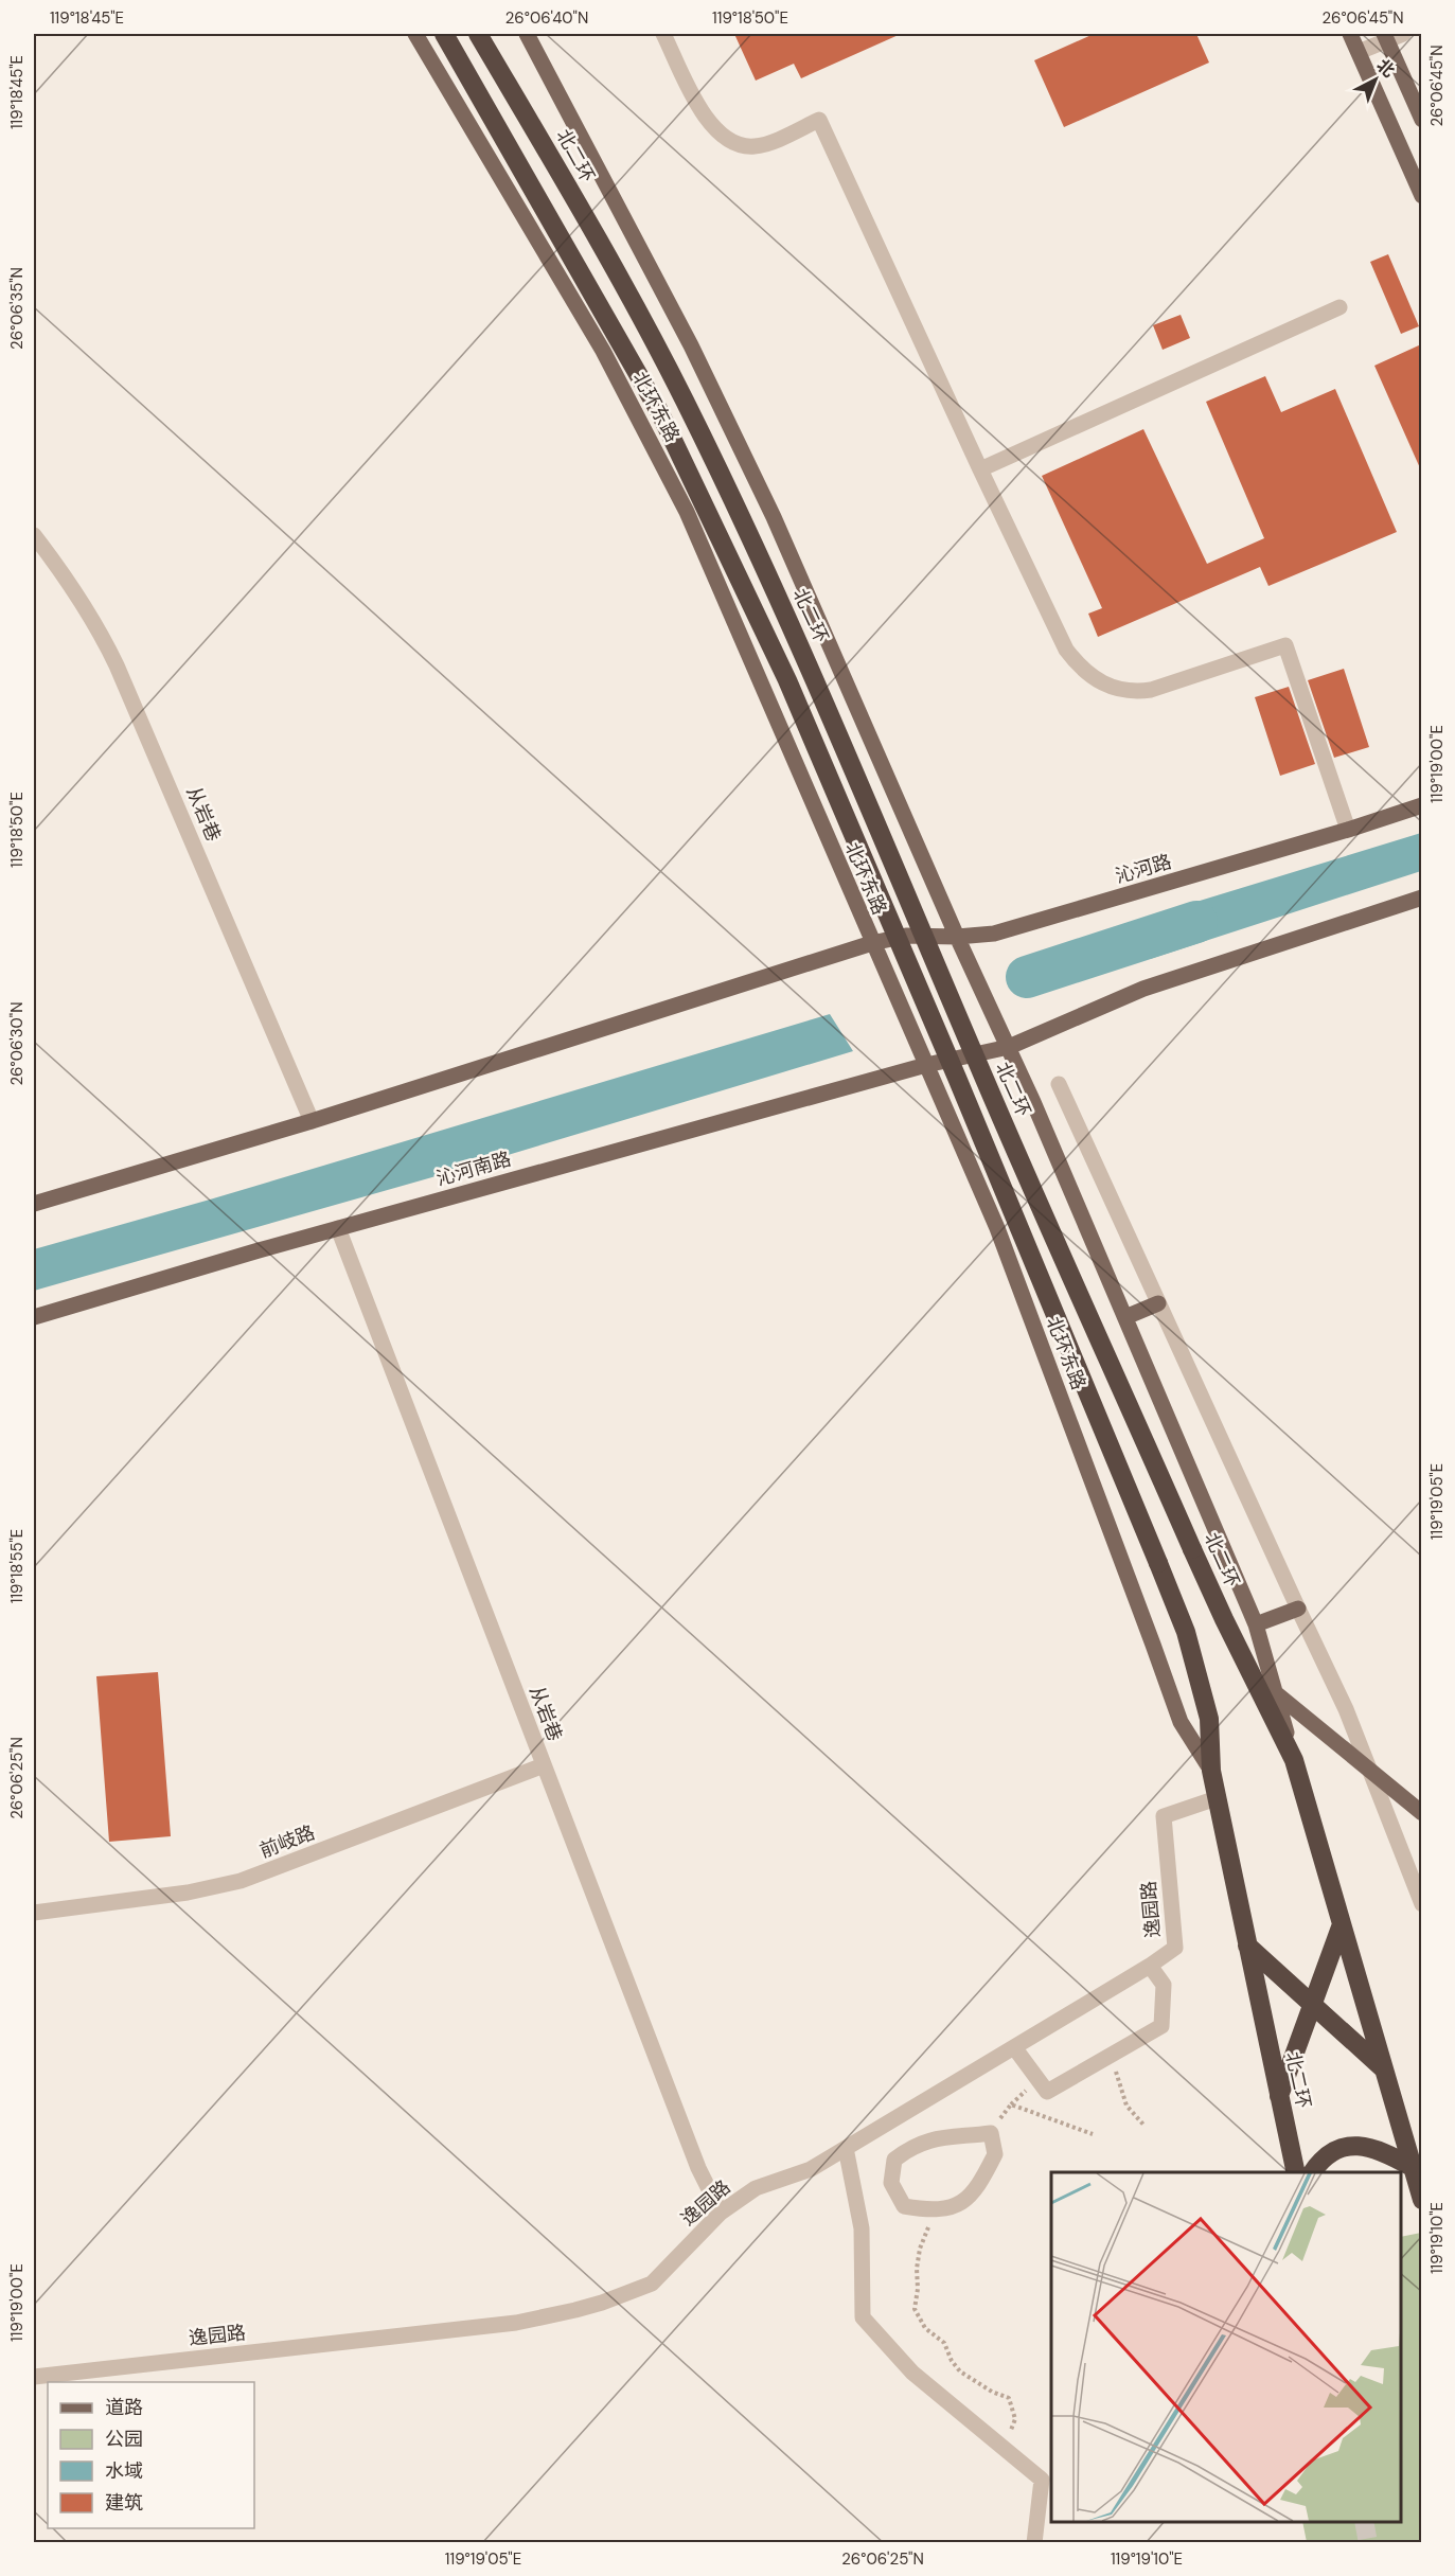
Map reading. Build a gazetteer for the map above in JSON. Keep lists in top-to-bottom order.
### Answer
{
  "streets": {
    "highway": ["北二环"],
    "main road": ["北环东路", "沁河路", "沁河南路"],
    "street": ["从岩巷", "前岐路", "逸园路"]
  },
  "crossings": [
    ["北二环", "北环东路"],
    ["北二环", "逸园路"],
    ["北环东路", "沁河路"],
    ["北环东路", "沁河南路"],
    ["从岩巷", "沁河南路"],
    ["从岩巷", "前岐路"],
    ["从岩巷", "逸园路"]
  ],
  "legend": [
    "道路",
    "公园",
    "水域",
    "建筑"
  ],
  "north": "top right",
  "coordinates": [
    "119°18'45\"E",
    "26°06'40\"N",
    "119°18'50\"E",
    "26°06'45\"N",
    "26°06'35\"N",
    "119°19'00\"E",
    "26°06'30\"N",
    "119°19'05\"E",
    "119°18'55\"E",
    "26°06'25\"N",
    "119°19'10\"E"
  ]
}
